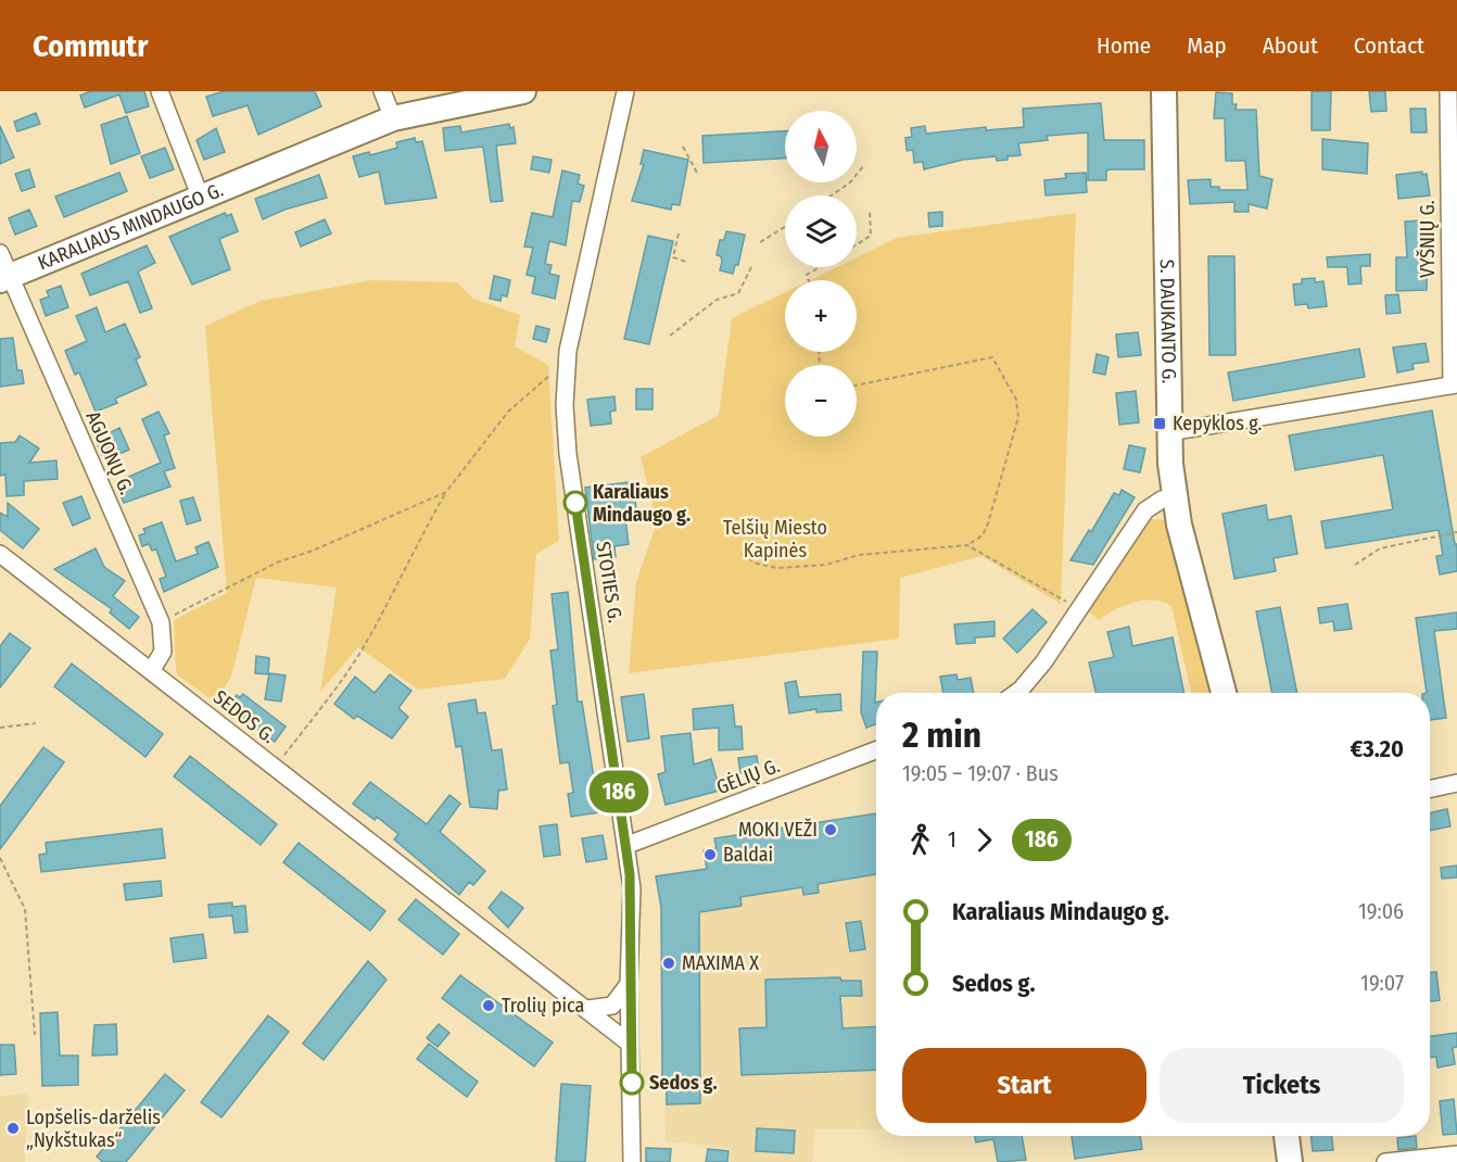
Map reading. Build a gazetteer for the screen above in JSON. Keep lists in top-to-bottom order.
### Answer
{
  "streets": {
    "main road": ["KARALIAUS MINDAUGO G.", "S. DAUKANTO G."],
    "street": [
      "VYŠNIŲ G.",
      "AGUONŲ G.",
      "STOTIES G.",
      "SEDOS G.",
      "GĖLIŲ G."
    ]
  },
  "crossings": [
    ["KARALIAUS MINDAUGO G.", "AGUONŲ G."],
    ["AGUONŲ G.", "SEDOS G."],
    ["STOTIES G.", "SEDOS G."],
    ["STOTIES G.", "GĖLIŲ G."]
  ],
  "parks": ["Telšių Miesto Kapinės"],
  "places": {
    "transit": ["Kepyklos g."],
    "other": [
      "Karaliaus Mindaugo g.",
      "MOKI VEŽI",
      "Baldai",
      "MAXIMA X",
      "Trolių pica",
      "Sedos g.",
      "Lopšelis-darželis „Nykštukas“"
    ]
  },
  "lines": ["bus line 186"],
  "north": "top",
  "page": {
    "header": "Commutr",
    "nav": [
      "Home",
      "Map",
      "About",
      "Contact"
    ],
    "on_map": "186",
    "map_buttons": ["+", "−"],
    "heading": ["2 min", "19:05 – 19:07 · Bus", "€3.20"],
    "legs": ["1", "186"],
    "list": [
      {
        "name": "Karaliaus Mindaugo g.",
        "value": "19:06"
      },
      {
        "name": "Sedos g.",
        "value": "19:07"
      }
    ],
    "buttons": ["Start", "Tickets"]
  }
}
